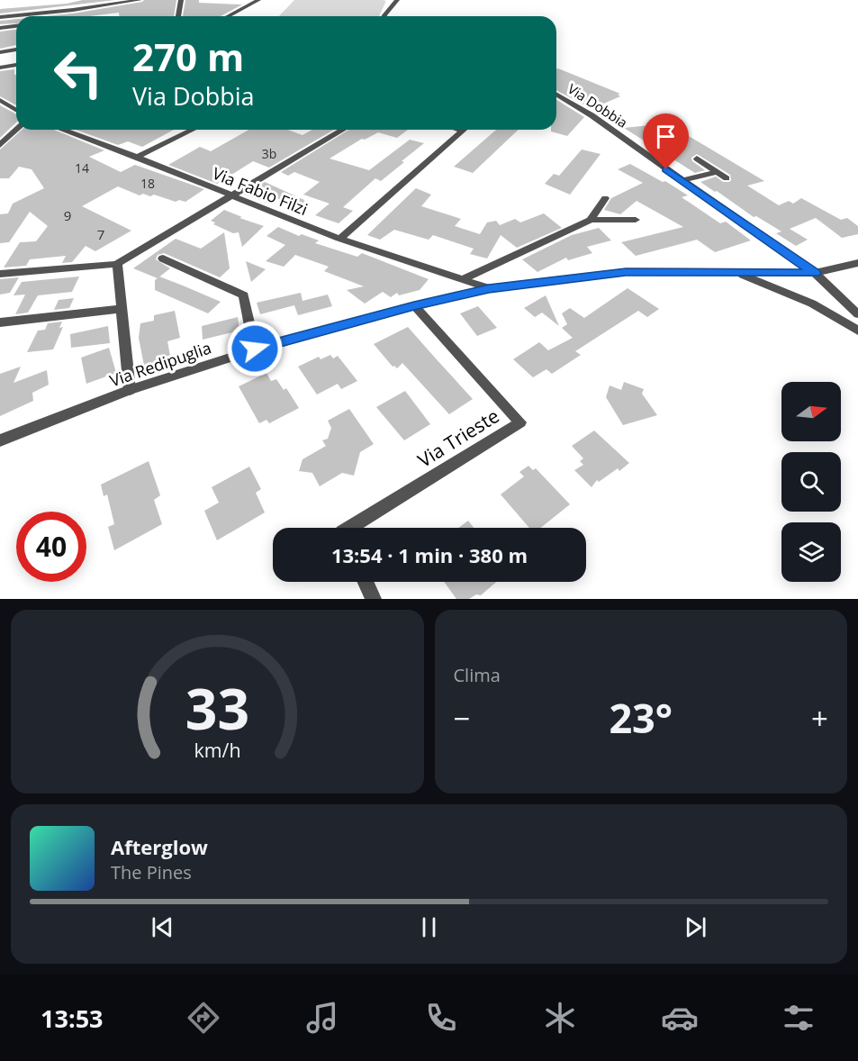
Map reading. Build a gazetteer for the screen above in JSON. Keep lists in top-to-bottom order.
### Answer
{
  "streets": {
    "street": [
      "Via Dobbia",
      "Via Fabio Filzi",
      "Via Redipuglia",
      "Via Trieste"
    ]
  },
  "crossings": [
    ["Via Dobbia", "Via Redipuglia"],
    ["Via Fabio Filzi", "Via Redipuglia"],
    ["Via Redipuglia", "Via Trieste"]
  ],
  "house_numbers": [
    "3b",
    "14",
    "18",
    "9",
    "7"
  ],
  "north": "right",
  "page": {
    "turn": ["270 m", "Via Dobbia"],
    "limit": "40",
    "trip": "13:54 · 1 min · 380 m",
    "tile": "Clima",
    "heat": ["−", "23°", "+"],
    "song": ["Afterglow", "The Pines"],
    "tabs": "13:53",
    "gauge": ["33", "km/h"]
  }
}
